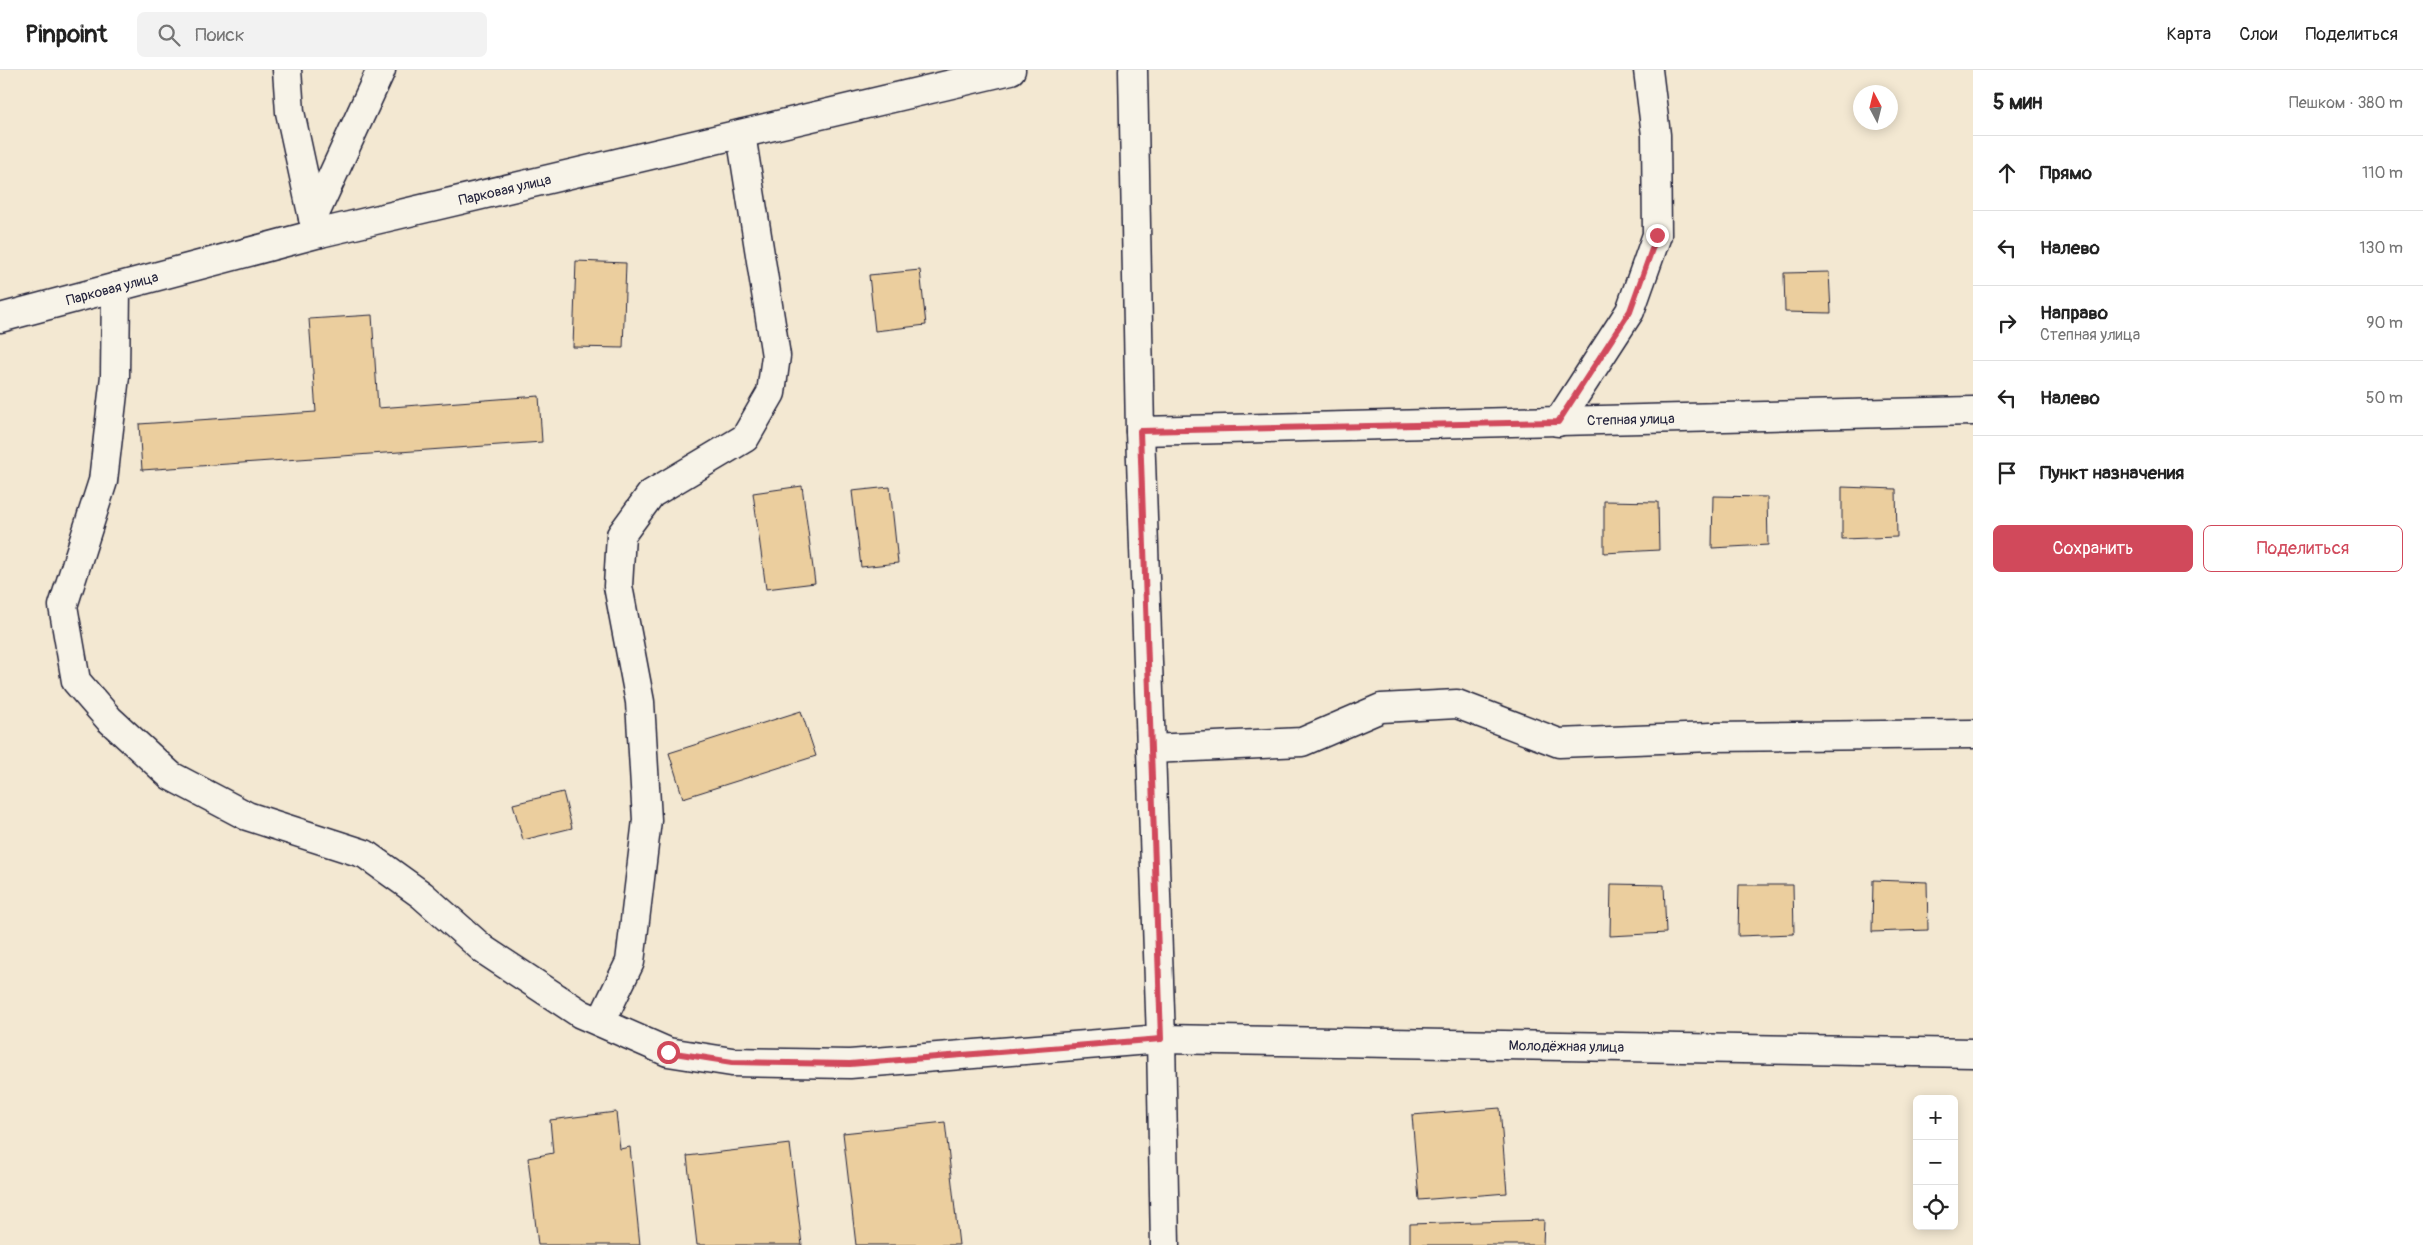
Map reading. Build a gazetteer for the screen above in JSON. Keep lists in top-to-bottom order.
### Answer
{
  "streets": {
    "street": ["Парковая улица", "Степная улица", "Молодёжная улица"]
  },
  "crossings": [
    ["Парковая улица", "Молодёжная улица"]
  ],
  "north": "top",
  "page": {
    "header": "Pinpoint",
    "search": "Поиск",
    "nav": ["Карта", "Слои", "Поделиться"],
    "heading": ["5 мин", "Пешком · 380 m"],
    "list": [
      ["Прямо", "110 m"],
      ["Налево", "130 m"],
      ["Направо", "Степная улица", "90 m"],
      ["Налево", "50 m"],
      "Пункт назначения"
    ],
    "buttons": ["Сохранить", "Поделиться"],
    "map_buttons": ["+", "−"]
  }
}
